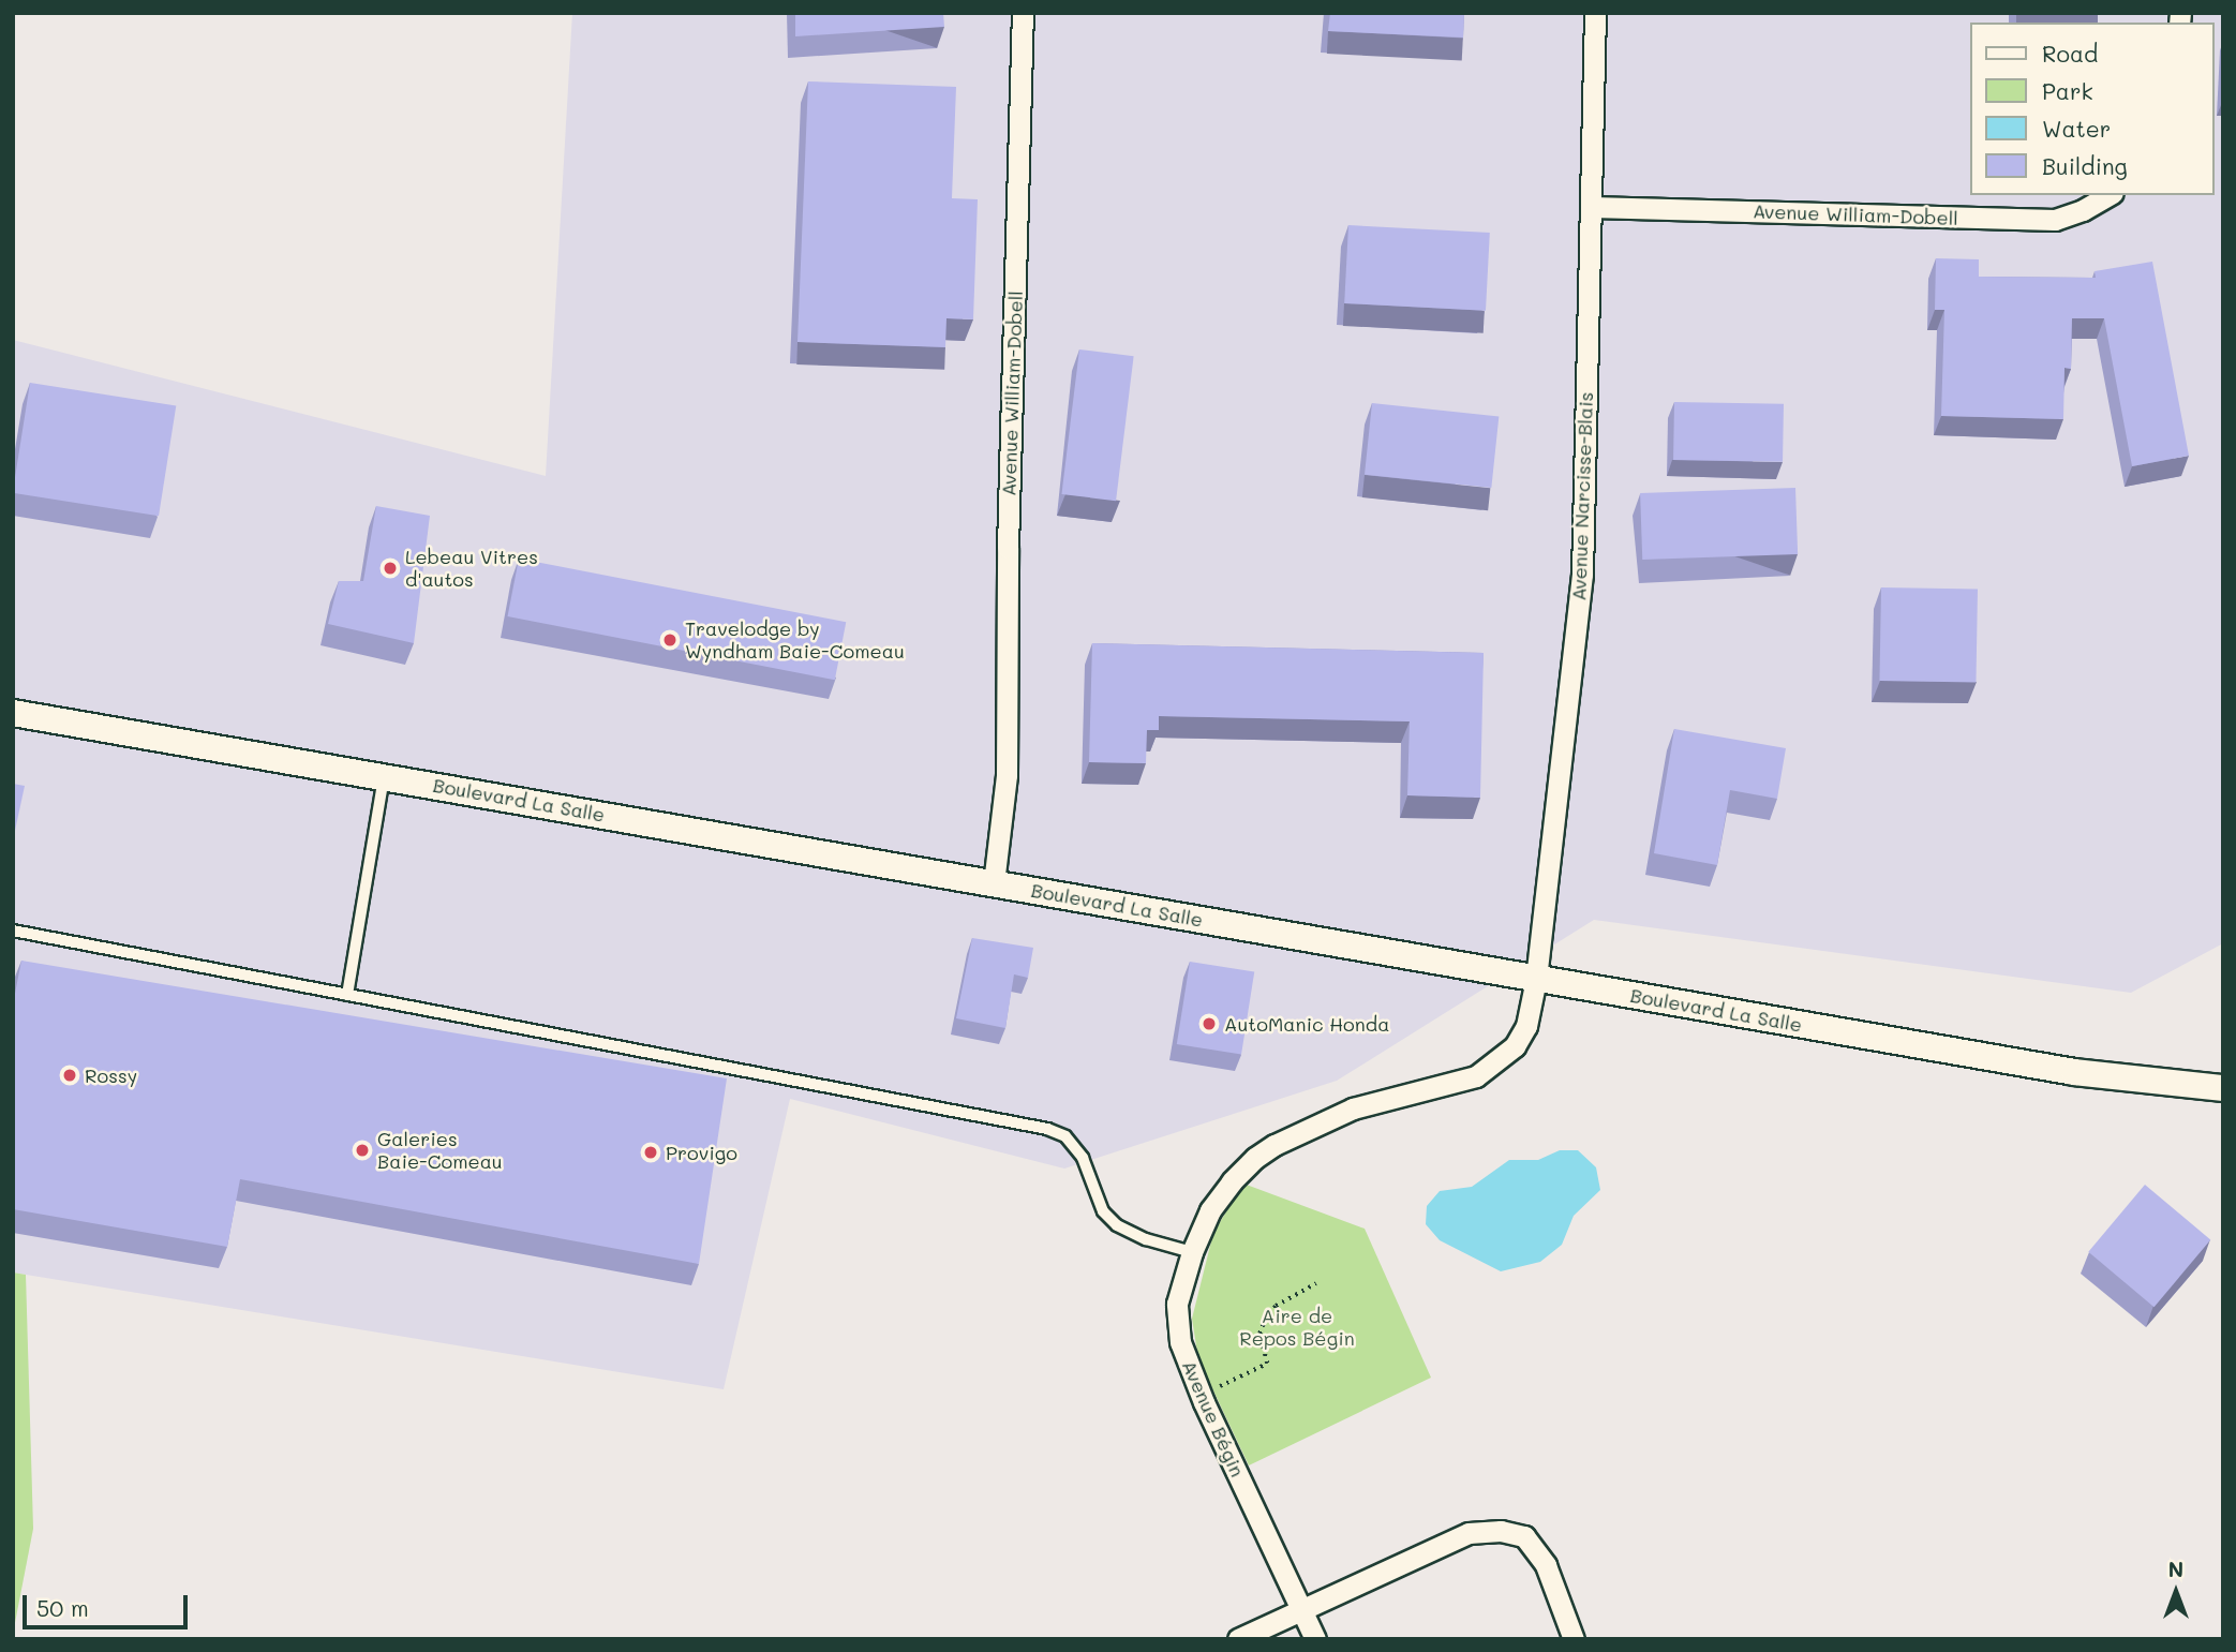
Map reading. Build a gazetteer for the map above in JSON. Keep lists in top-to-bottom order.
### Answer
{
  "streets": {
    "street": [
      "Avenue William-Dobell",
      "Avenue Narcisse-Blais",
      "Boulevard La Salle",
      "Avenue Bégin"
    ]
  },
  "crossings": [
    ["Avenue William-Dobell", "Avenue Narcisse-Blais"],
    ["Avenue William-Dobell", "Boulevard La Salle"],
    ["Avenue Narcisse-Blais", "Boulevard La Salle"],
    ["Avenue Narcisse-Blais", "Avenue Bégin"],
    ["Boulevard La Salle", "Avenue Bégin"]
  ],
  "parks": ["Aire de Repos Bégin"],
  "places": [
    "Lebeau Vitres d'autos",
    "Travelodge by Wyndham Baie-Comeau",
    "AutoManic Honda",
    "Rossy",
    "Galeries Baie-Comeau",
    "Provigo"
  ],
  "legend": [
    "Road",
    "Park",
    "Water",
    "Building"
  ],
  "scale_bar": "50 m",
  "north": "top"
}
